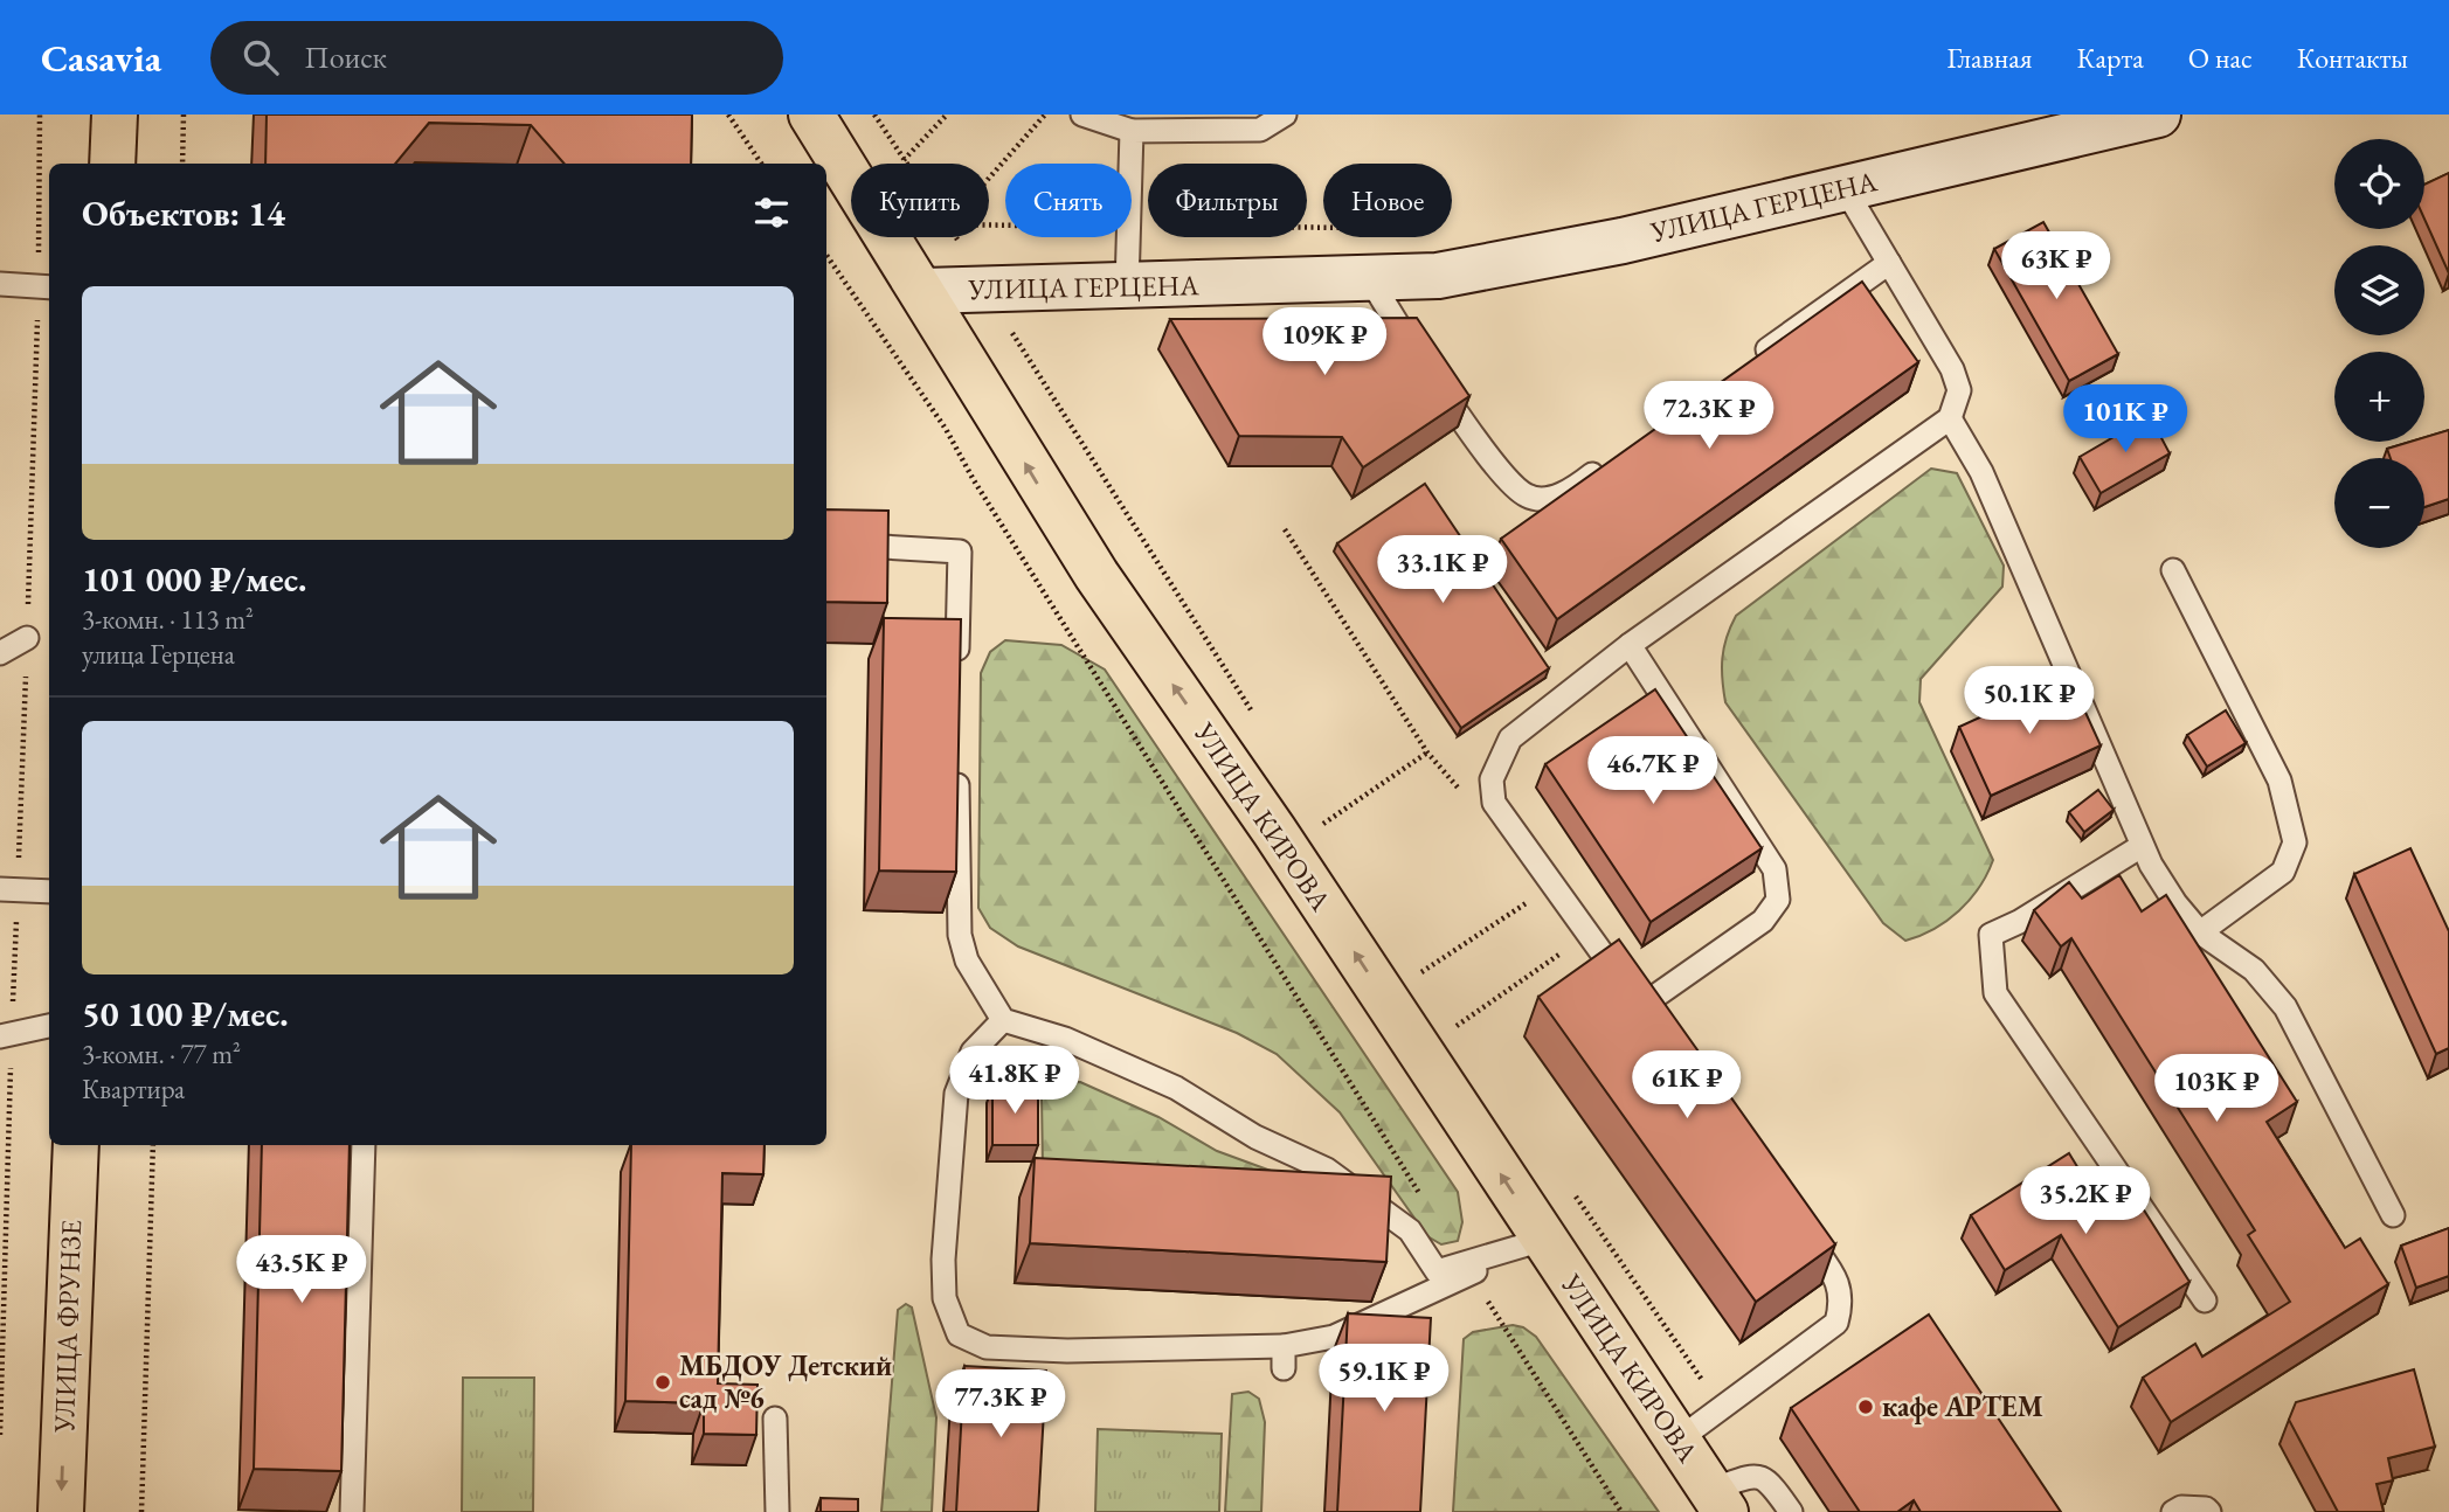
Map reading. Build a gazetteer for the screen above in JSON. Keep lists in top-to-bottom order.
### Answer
{
  "streets": {
    "main road": ["УЛИЦА ГЕРЦЕНА", "УЛИЦА КИРОВА", "УЛИЦА ФРУНЗЕ"]
  },
  "crossings": [
    ["УЛИЦА ГЕРЦЕНА", "УЛИЦА КИРОВА"]
  ],
  "one_way": ["УЛИЦА КИРОВА", "УЛИЦА ФРУНЗЕ"],
  "places": ["МБДОУ Детский сад №6", "кафе АРТЕМ"],
  "page": {
    "header": "Casavia",
    "search": "Поиск",
    "nav": [
      "Главная",
      "Карта",
      "О нас",
      "Контакты"
    ],
    "map_buttons": ["+", "−"],
    "chip": [
      "Купить",
      "Снять",
      "Фильтры",
      "Новое"
    ],
    "heading": "Объектов: 14",
    "price": [
      "63K ₽",
      "109K ₽",
      "72.3K ₽",
      "101K ₽",
      "33.1K ₽",
      "50.1K ₽",
      "46.7K ₽",
      "41.8K ₽",
      "61K ₽",
      "103K ₽",
      "35.2K ₽",
      "43.5K ₽",
      "59.1K ₽",
      "77.3K ₽"
    ],
    "list": [
      {
        "name": "101 000 ₽/мес.",
        "note": "3-комн. · 113 m² · улица Герцена"
      },
      {
        "name": "50 100 ₽/мес.",
        "note": "3-комн. · 77 m² · Квартира"
      }
    ]
  }
}
